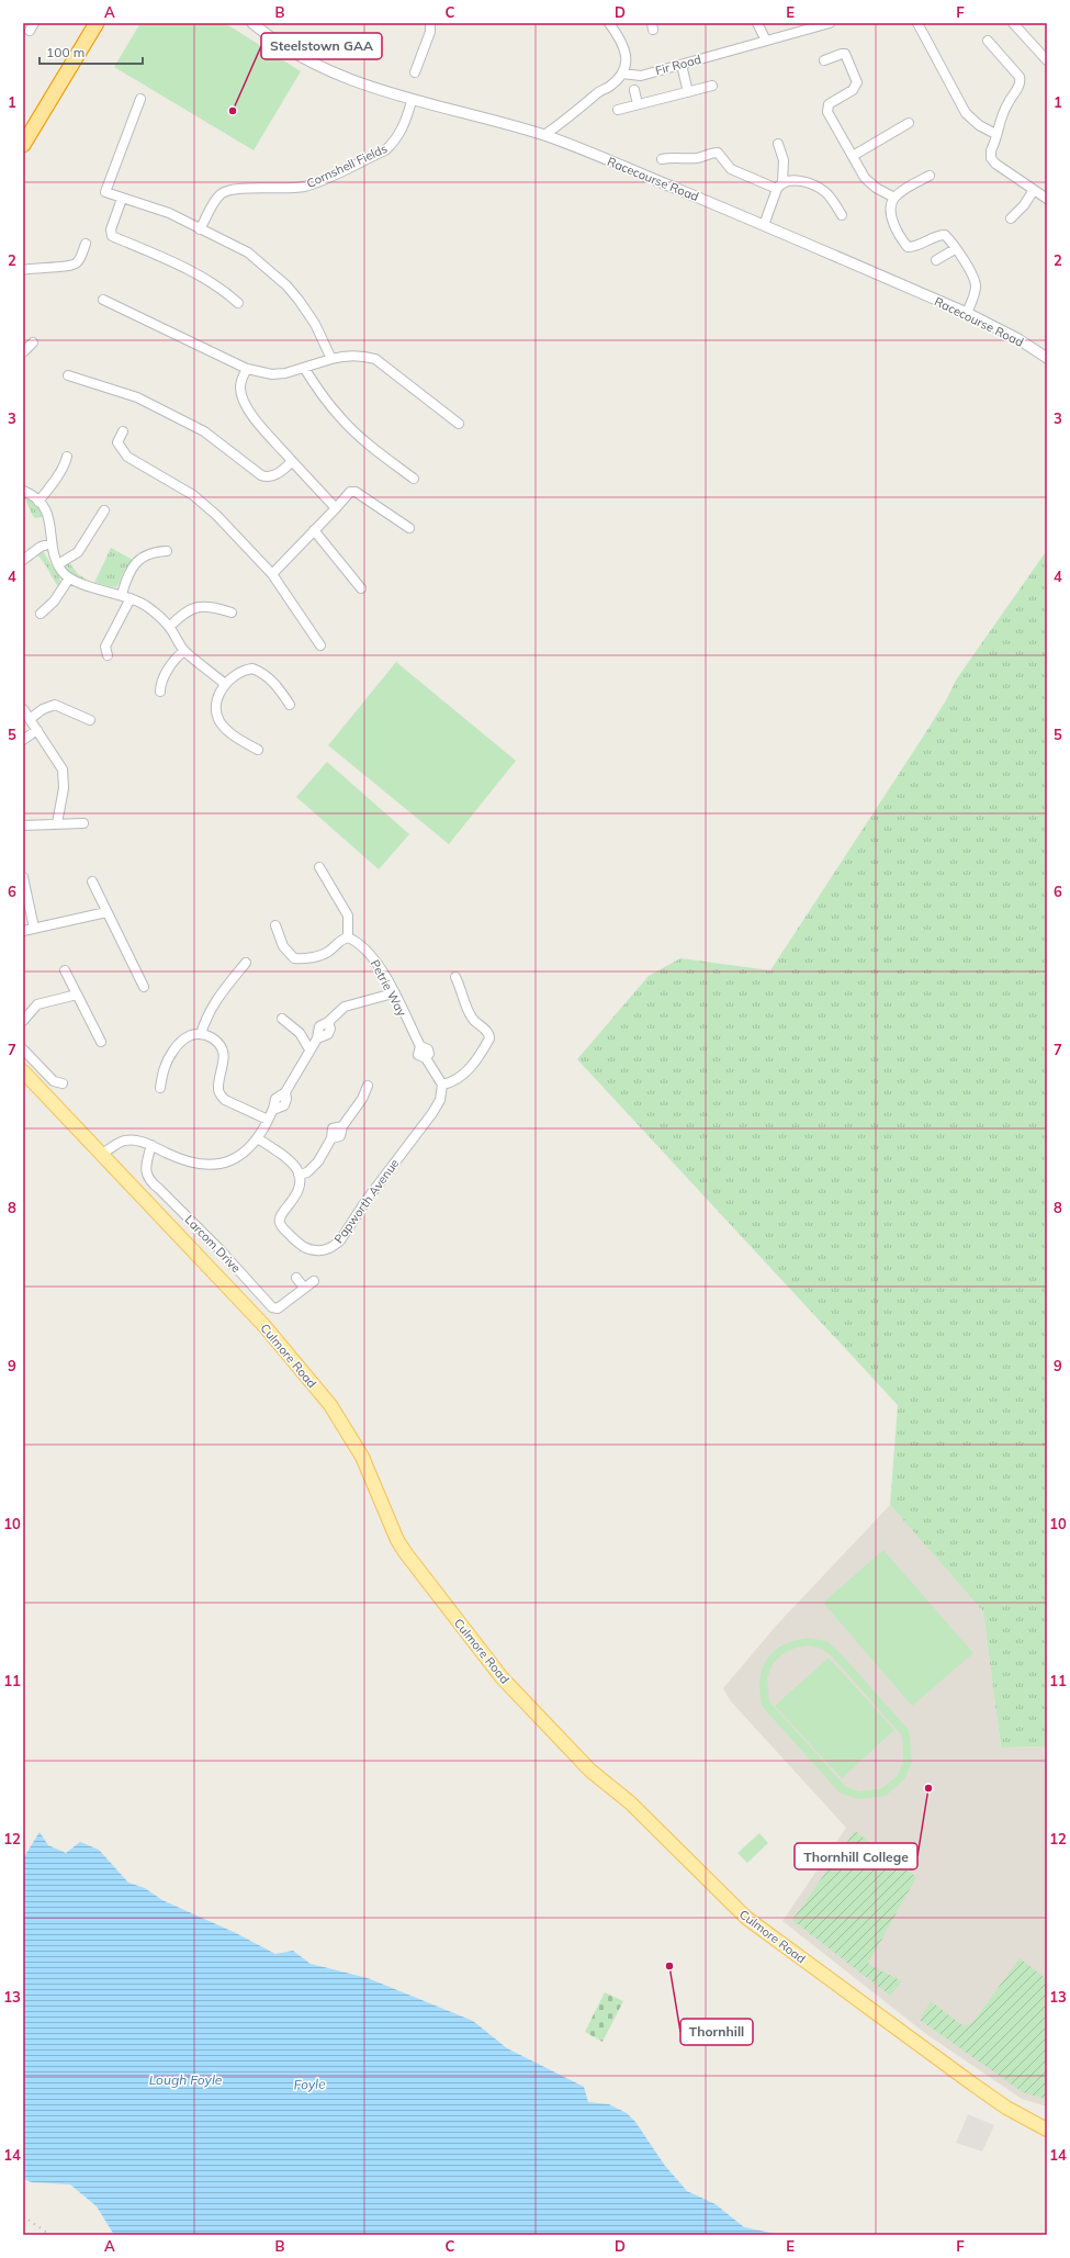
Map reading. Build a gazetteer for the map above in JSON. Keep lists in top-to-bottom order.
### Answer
{
  "streets": {
    "main road": ["Culmore Road"],
    "street": [
      "Fir Road",
      "Cornshell Fields",
      "Racecourse Road",
      "Petrie Way",
      "Papworth Avenue",
      "Larcom Drive"
    ]
  },
  "crossings": [
    ["Cornshell Fields", "Racecourse Road"],
    ["Petrie Way", "Papworth Avenue"]
  ],
  "water": ["Lough Foyle", "Foyle"],
  "places": ["Steelstown GAA", "Thornhill College", "Thornhill"],
  "scale_bar": "100 m",
  "grid": {
    "columns": [
      "A",
      "B",
      "C",
      "D",
      "E",
      "F"
    ],
    "rows": [
      "1",
      "2",
      "3",
      "4",
      "5",
      "6",
      "7",
      "8",
      "9",
      "10",
      "11",
      "12",
      "13",
      "14"
    ]
  }
}
